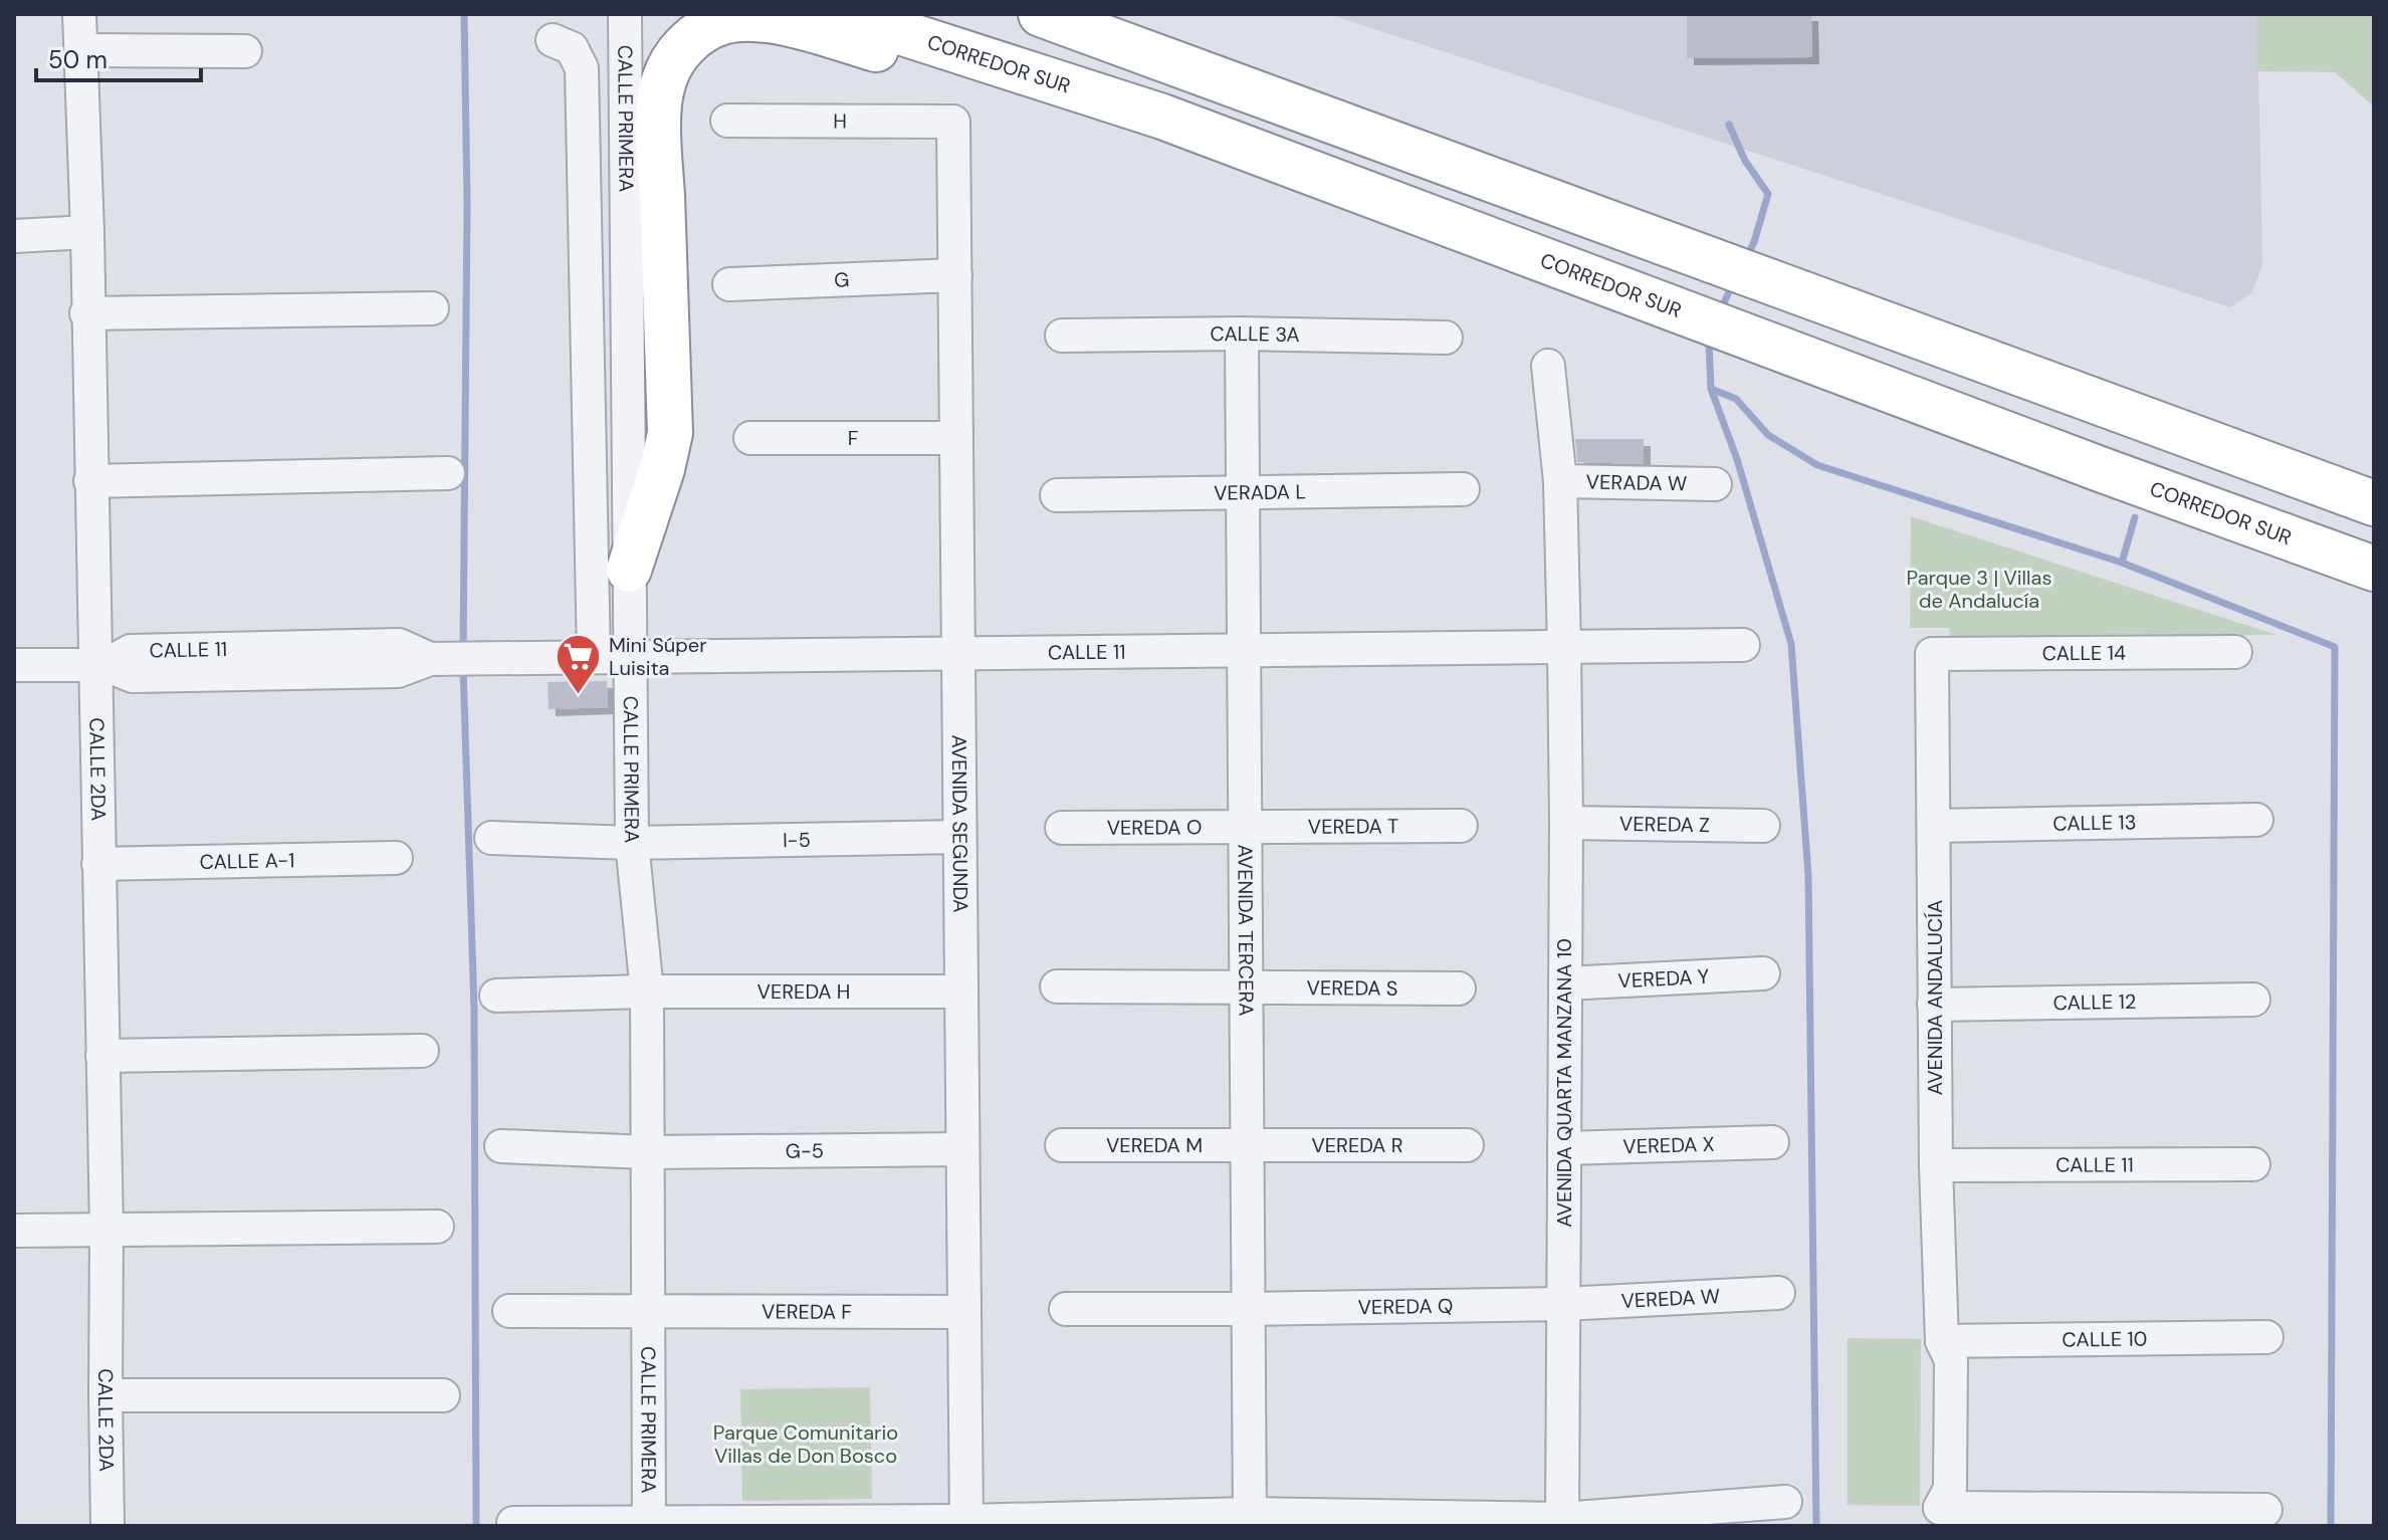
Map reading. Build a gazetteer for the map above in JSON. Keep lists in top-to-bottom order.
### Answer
{
  "streets": {
    "highway": ["CORREDOR SUR"],
    "street": [
      "CALLE PRIMERA",
      "H",
      "G",
      "CALLE 3A",
      "F",
      "VERADA W",
      "VERADA L",
      "CALLE 11",
      "CALLE 14",
      "CALLE 2DA",
      "CALLE 13",
      "AVENIDA SEGUNDA",
      "VEREDA Z",
      "VEREDA O",
      "VEREDA T",
      "I-5",
      "CALLE A-1",
      "AVENIDA TERCERA",
      "VEREDA Y",
      "VEREDA S",
      "VEREDA H",
      "AVENIDA ANDALUCÍA",
      "CALLE 12",
      "AVENIDA QUARTA MANZANA 10",
      "VEREDA M",
      "VEREDA R",
      "VEREDA X",
      "G-5",
      "VEREDA W",
      "VEREDA Q",
      "VEREDA F",
      "CALLE 10"
    ]
  },
  "crossings": [
    ["CALLE PRIMERA", "CALLE 11"],
    ["CALLE PRIMERA", "I-5"],
    ["CALLE PRIMERA", "VEREDA H"],
    ["CALLE PRIMERA", "G-5"],
    ["CALLE PRIMERA", "VEREDA F"],
    ["H", "AVENIDA SEGUNDA"],
    ["G", "AVENIDA SEGUNDA"],
    ["CALLE 3A", "AVENIDA TERCERA"],
    ["F", "AVENIDA SEGUNDA"],
    ["VERADA W", "AVENIDA QUARTA MANZANA 10"],
    ["VERADA L", "AVENIDA TERCERA"],
    ["CALLE 11", "CALLE 2DA"],
    ["CALLE 11", "AVENIDA SEGUNDA"],
    ["CALLE 11", "AVENIDA TERCERA"],
    ["CALLE 11", "AVENIDA ANDALUCÍA"],
    ["CALLE 11", "AVENIDA QUARTA MANZANA 10"],
    ["CALLE 14", "AVENIDA ANDALUCÍA"],
    ["CALLE 2DA", "CALLE A-1"],
    ["CALLE 13", "AVENIDA ANDALUCÍA"],
    ["AVENIDA SEGUNDA", "I-5"],
    ["AVENIDA SEGUNDA", "VEREDA H"],
    ["AVENIDA SEGUNDA", "G-5"],
    ["AVENIDA SEGUNDA", "VEREDA F"],
    ["VEREDA Z", "AVENIDA QUARTA MANZANA 10"],
    ["VEREDA O", "VEREDA T"],
    ["VEREDA O", "AVENIDA TERCERA"],
    ["VEREDA T", "AVENIDA TERCERA"],
    ["AVENIDA TERCERA", "VEREDA S"],
    ["AVENIDA TERCERA", "VEREDA M"],
    ["AVENIDA TERCERA", "VEREDA R"],
    ["AVENIDA TERCERA", "VEREDA Q"],
    ["VEREDA Y", "AVENIDA QUARTA MANZANA 10"],
    ["AVENIDA ANDALUCÍA", "CALLE 12"],
    ["AVENIDA ANDALUCÍA", "CALLE 10"],
    ["AVENIDA QUARTA MANZANA 10", "VEREDA X"],
    ["AVENIDA QUARTA MANZANA 10", "VEREDA W"],
    ["AVENIDA QUARTA MANZANA 10", "VEREDA Q"],
    ["VEREDA M", "VEREDA R"],
    ["VEREDA W", "VEREDA Q"]
  ],
  "parks": ["Parque 3 | Villas de Andalucía", "Parque Comunitario Villas de Don Bosco"],
  "places": {
    "supermarket": ["Mini Súper Luisita"]
  },
  "scale_bar": "50 m"
}
